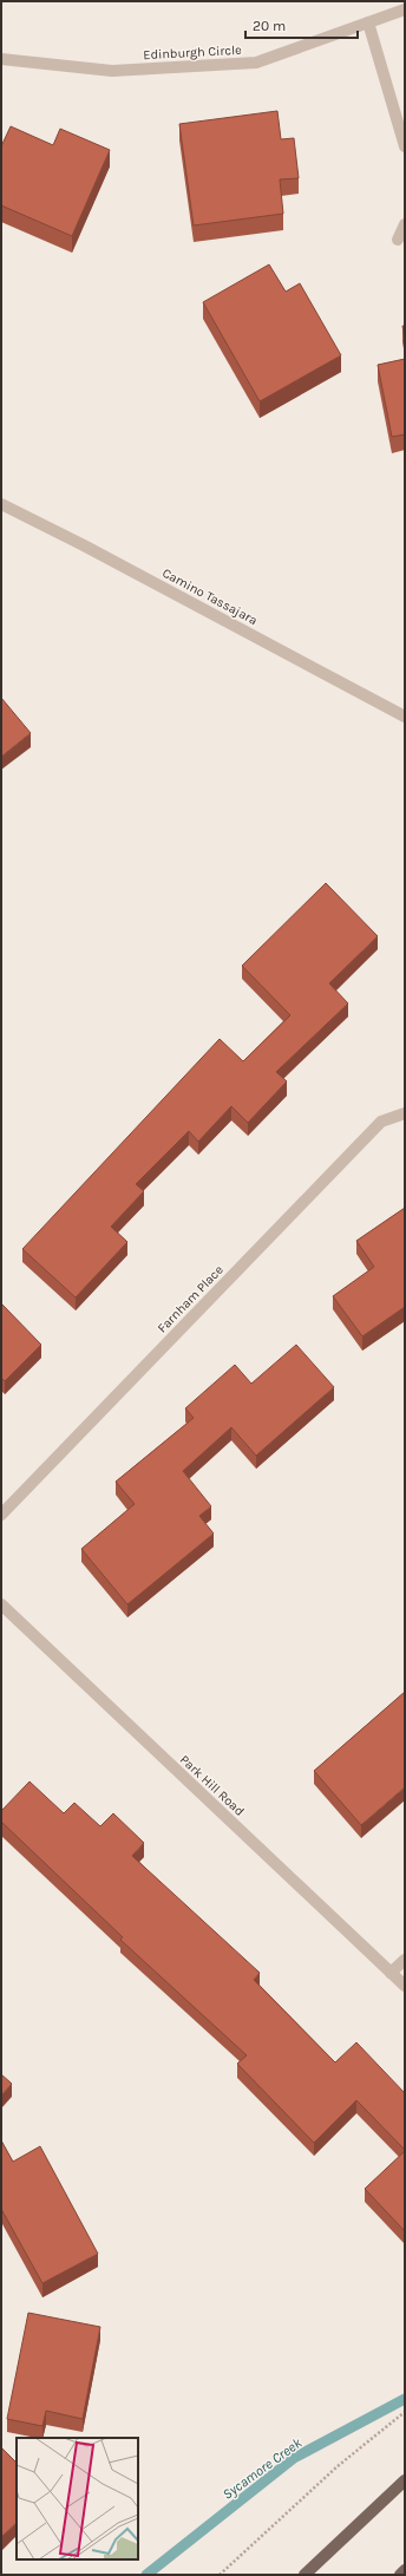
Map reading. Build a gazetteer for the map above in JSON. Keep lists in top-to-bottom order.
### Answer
{
  "streets": {
    "street": [
      "Edinburgh Circle",
      "Camino Tassajara",
      "Farnham Place",
      "Park Hill Road"
    ]
  },
  "water": ["Sycamore Creek"],
  "scale_bar": "20 m"
}
